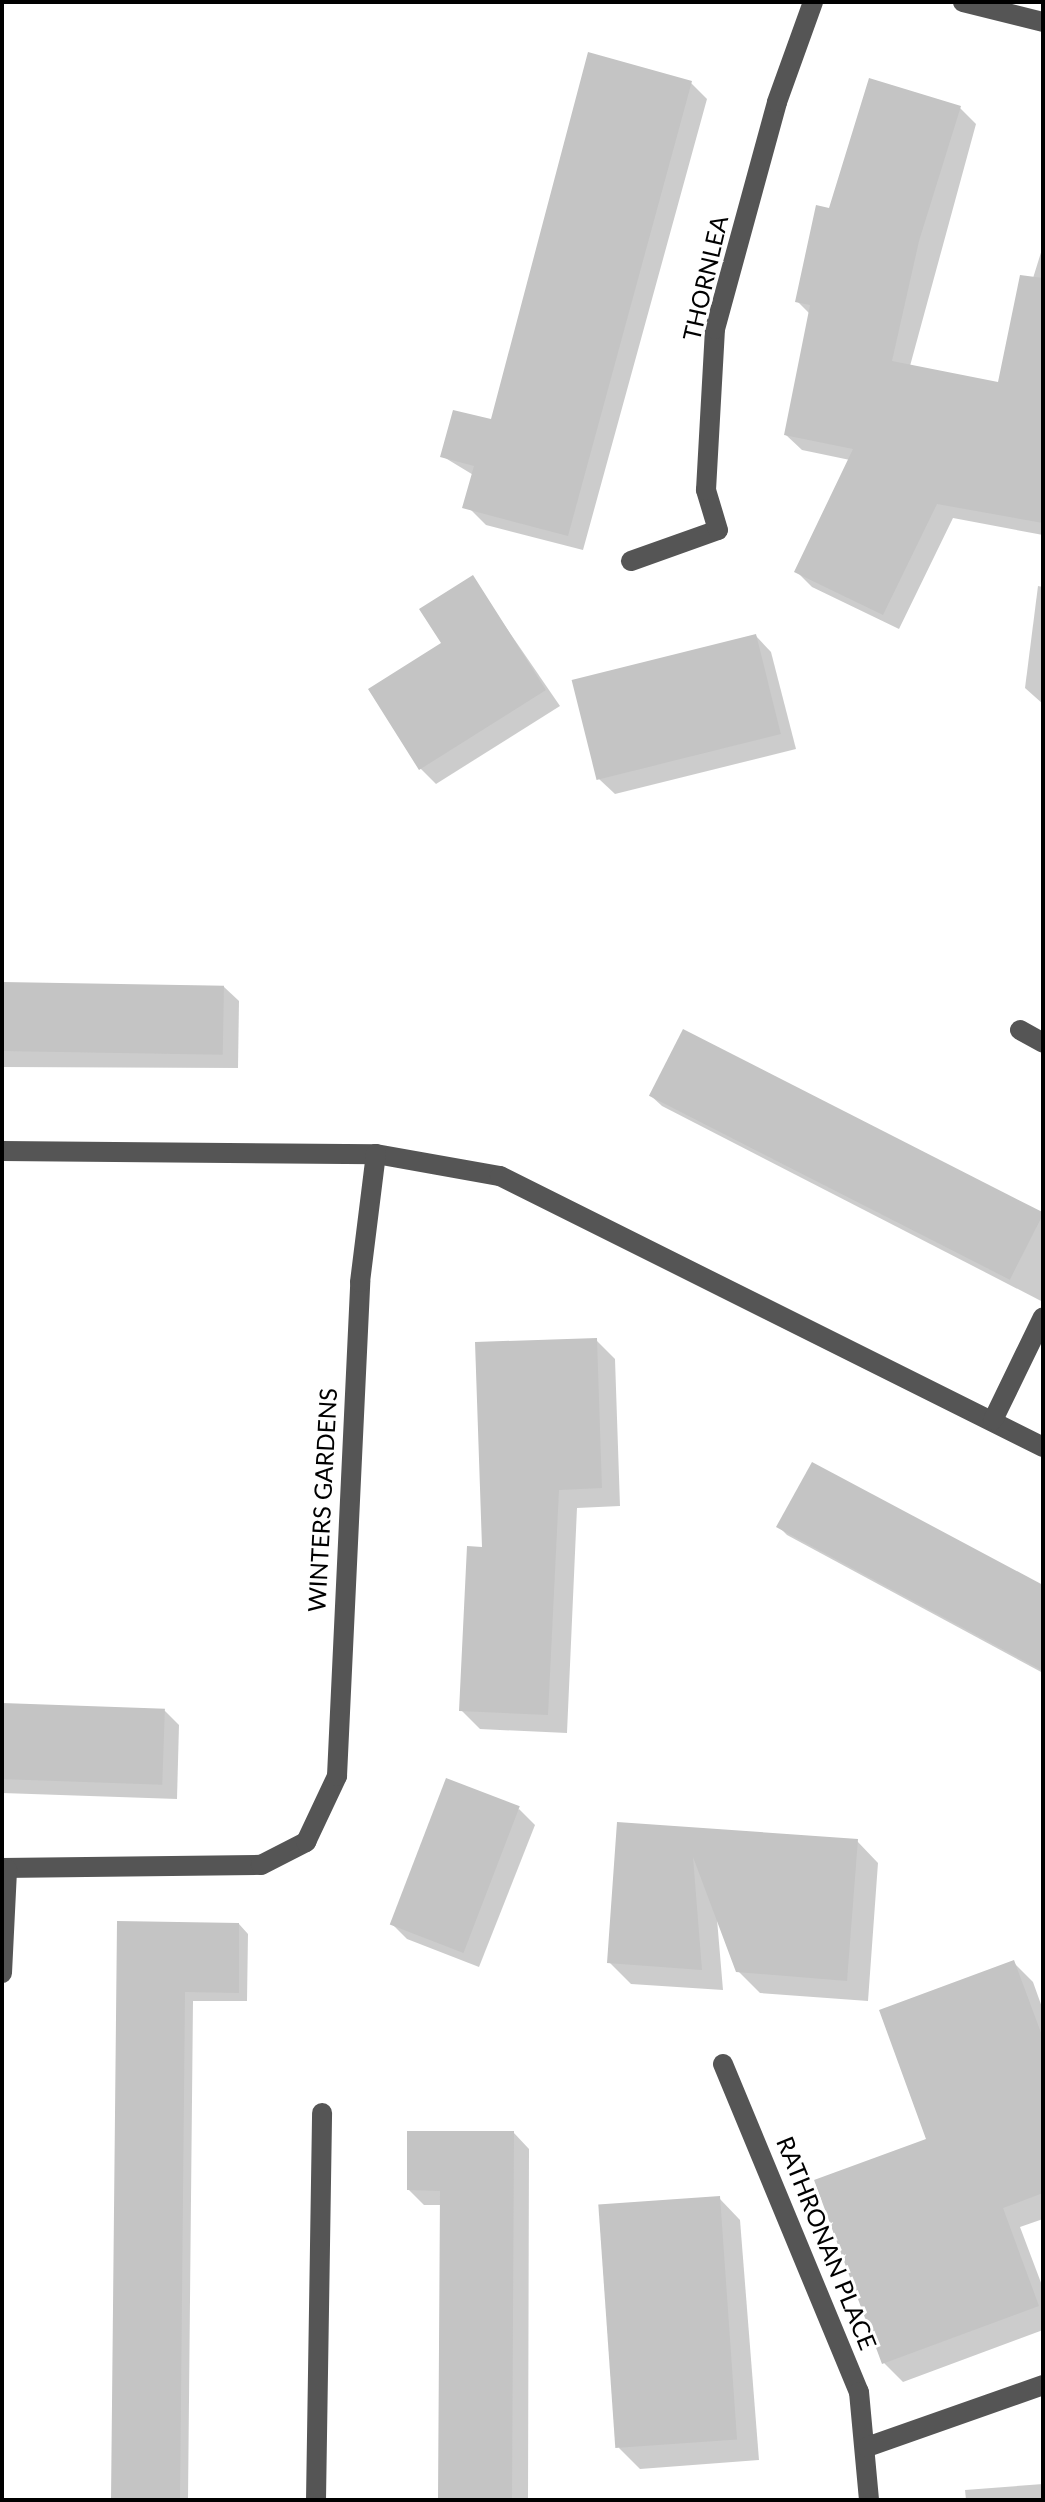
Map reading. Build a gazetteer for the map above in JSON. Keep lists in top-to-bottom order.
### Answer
{
  "streets": {
    "street": ["THORNLEA", "WINTERS GARDENS", "RATHRONAN PLACE"]
  }
}
